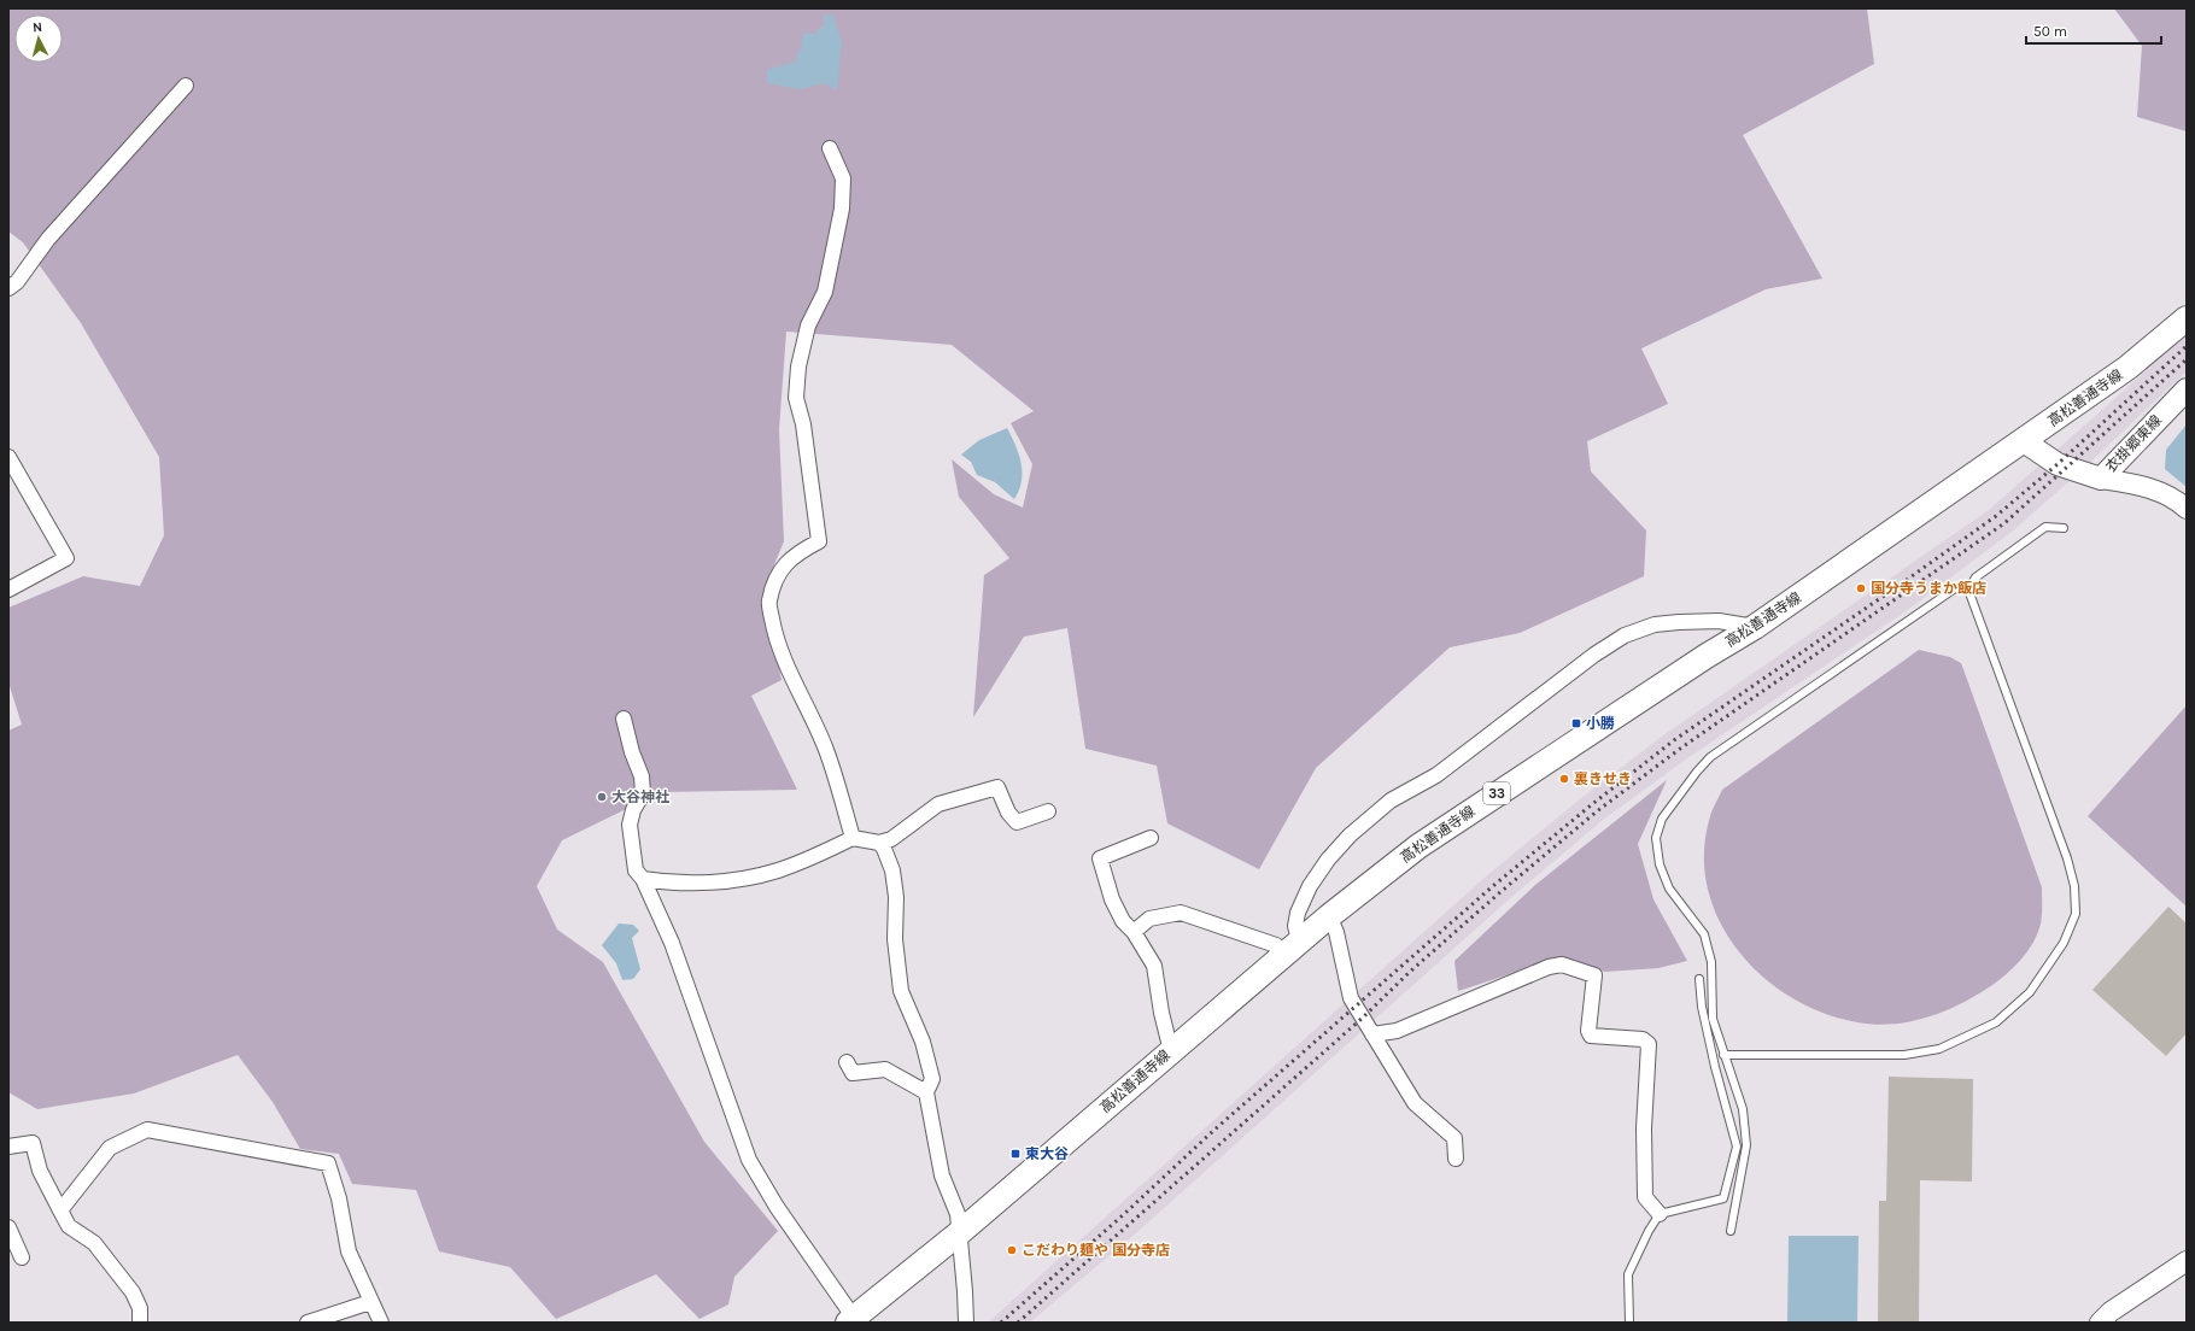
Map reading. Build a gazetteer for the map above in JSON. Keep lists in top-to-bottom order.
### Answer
{
  "streets": {
    "main road": ["高松善通寺線", "衣掛郷東線", "33"]
  },
  "crossings": [
    ["高松善通寺線", "衣掛郷東線"]
  ],
  "places": {
    "other": [
      "国分寺うまか飯店",
      "裏きせき",
      "大谷神社",
      "こだわり麺や 国分寺店"
    ],
    "transit": ["小勝", "東大谷"]
  },
  "scale_bar": "50 m",
  "north": "top"
}
